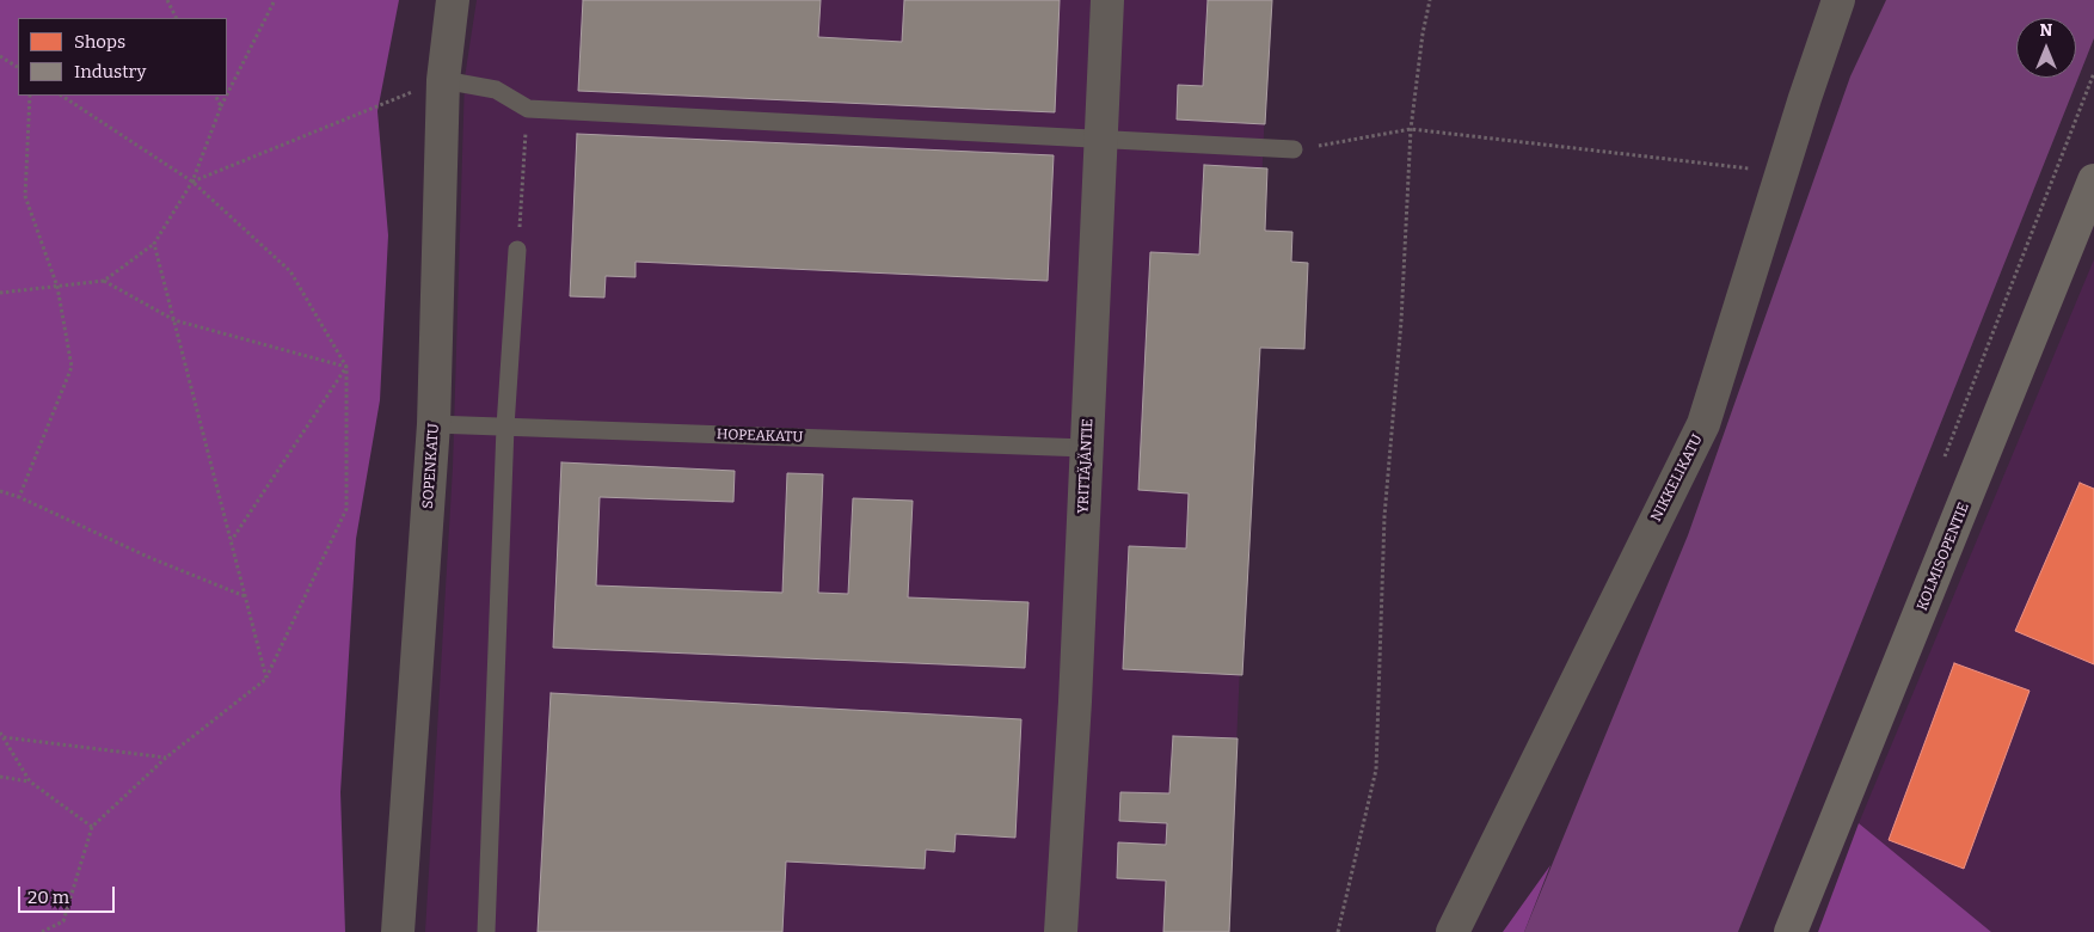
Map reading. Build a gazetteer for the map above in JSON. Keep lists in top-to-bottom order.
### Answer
{
  "streets": {
    "main road": ["KOLMISOPENTIE"],
    "street": ["SOPENKATU", "YRITTÄJÄNTIE", "NIKKELIKATU"],
    "lane": ["HOPEAKATU"]
  },
  "crossings": [
    ["HOPEAKATU", "SOPENKATU"],
    ["HOPEAKATU", "YRITTÄJÄNTIE"]
  ],
  "legend": ["Shops", "Industry"],
  "scale_bar": "20 m",
  "north": "top"
}
